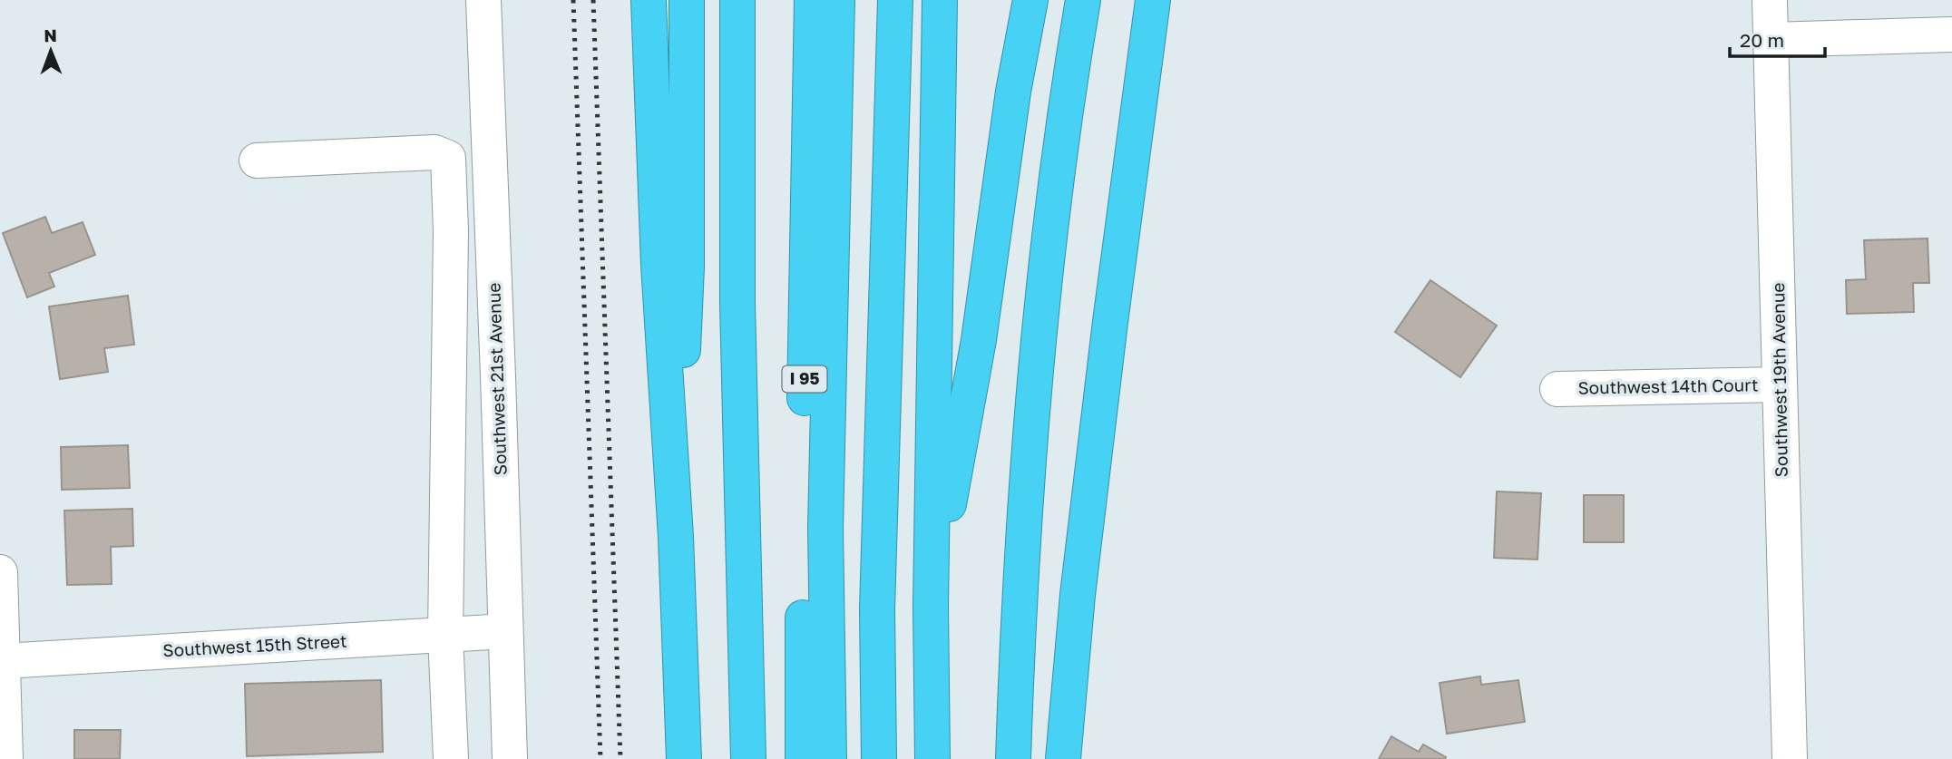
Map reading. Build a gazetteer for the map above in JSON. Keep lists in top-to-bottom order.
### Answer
{
  "streets": {
    "highway": ["I 95"],
    "street": [
      "Southwest 21st Avenue",
      "Southwest 19th Avenue",
      "Southwest 14th Court",
      "Southwest 15th Street"
    ]
  },
  "crossings": [
    ["Southwest 21st Avenue", "Southwest 15th Street"],
    ["Southwest 19th Avenue", "Southwest 14th Court"]
  ],
  "scale_bar": "20 m",
  "north": "top"
}
